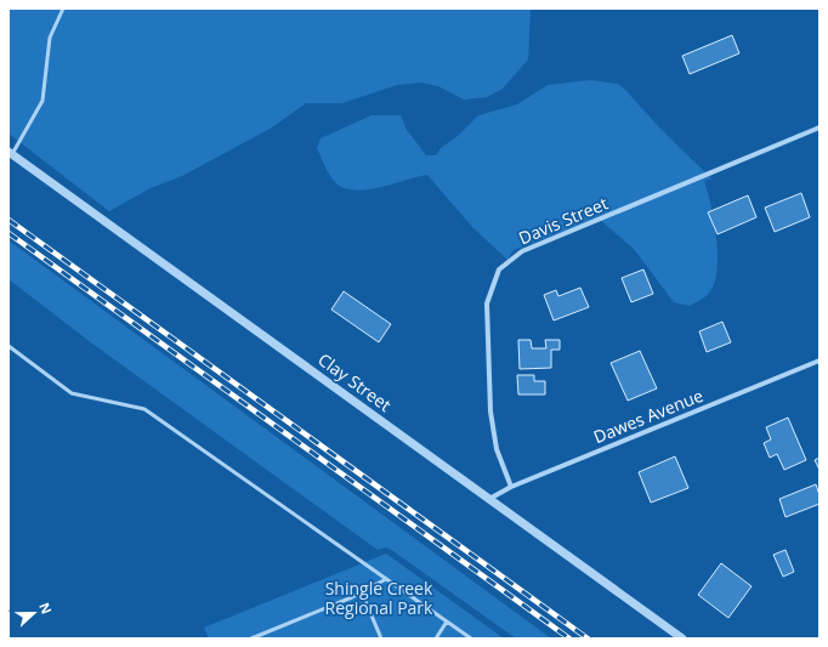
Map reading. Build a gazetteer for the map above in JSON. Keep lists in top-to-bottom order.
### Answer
{
  "streets": {
    "street": ["Davis Street", "Clay Street", "Dawes Avenue"]
  },
  "crossings": [
    ["Davis Street", "Dawes Avenue"],
    ["Clay Street", "Dawes Avenue"]
  ],
  "parks": ["Shingle Creek Regional Park"],
  "north": "right"
}
